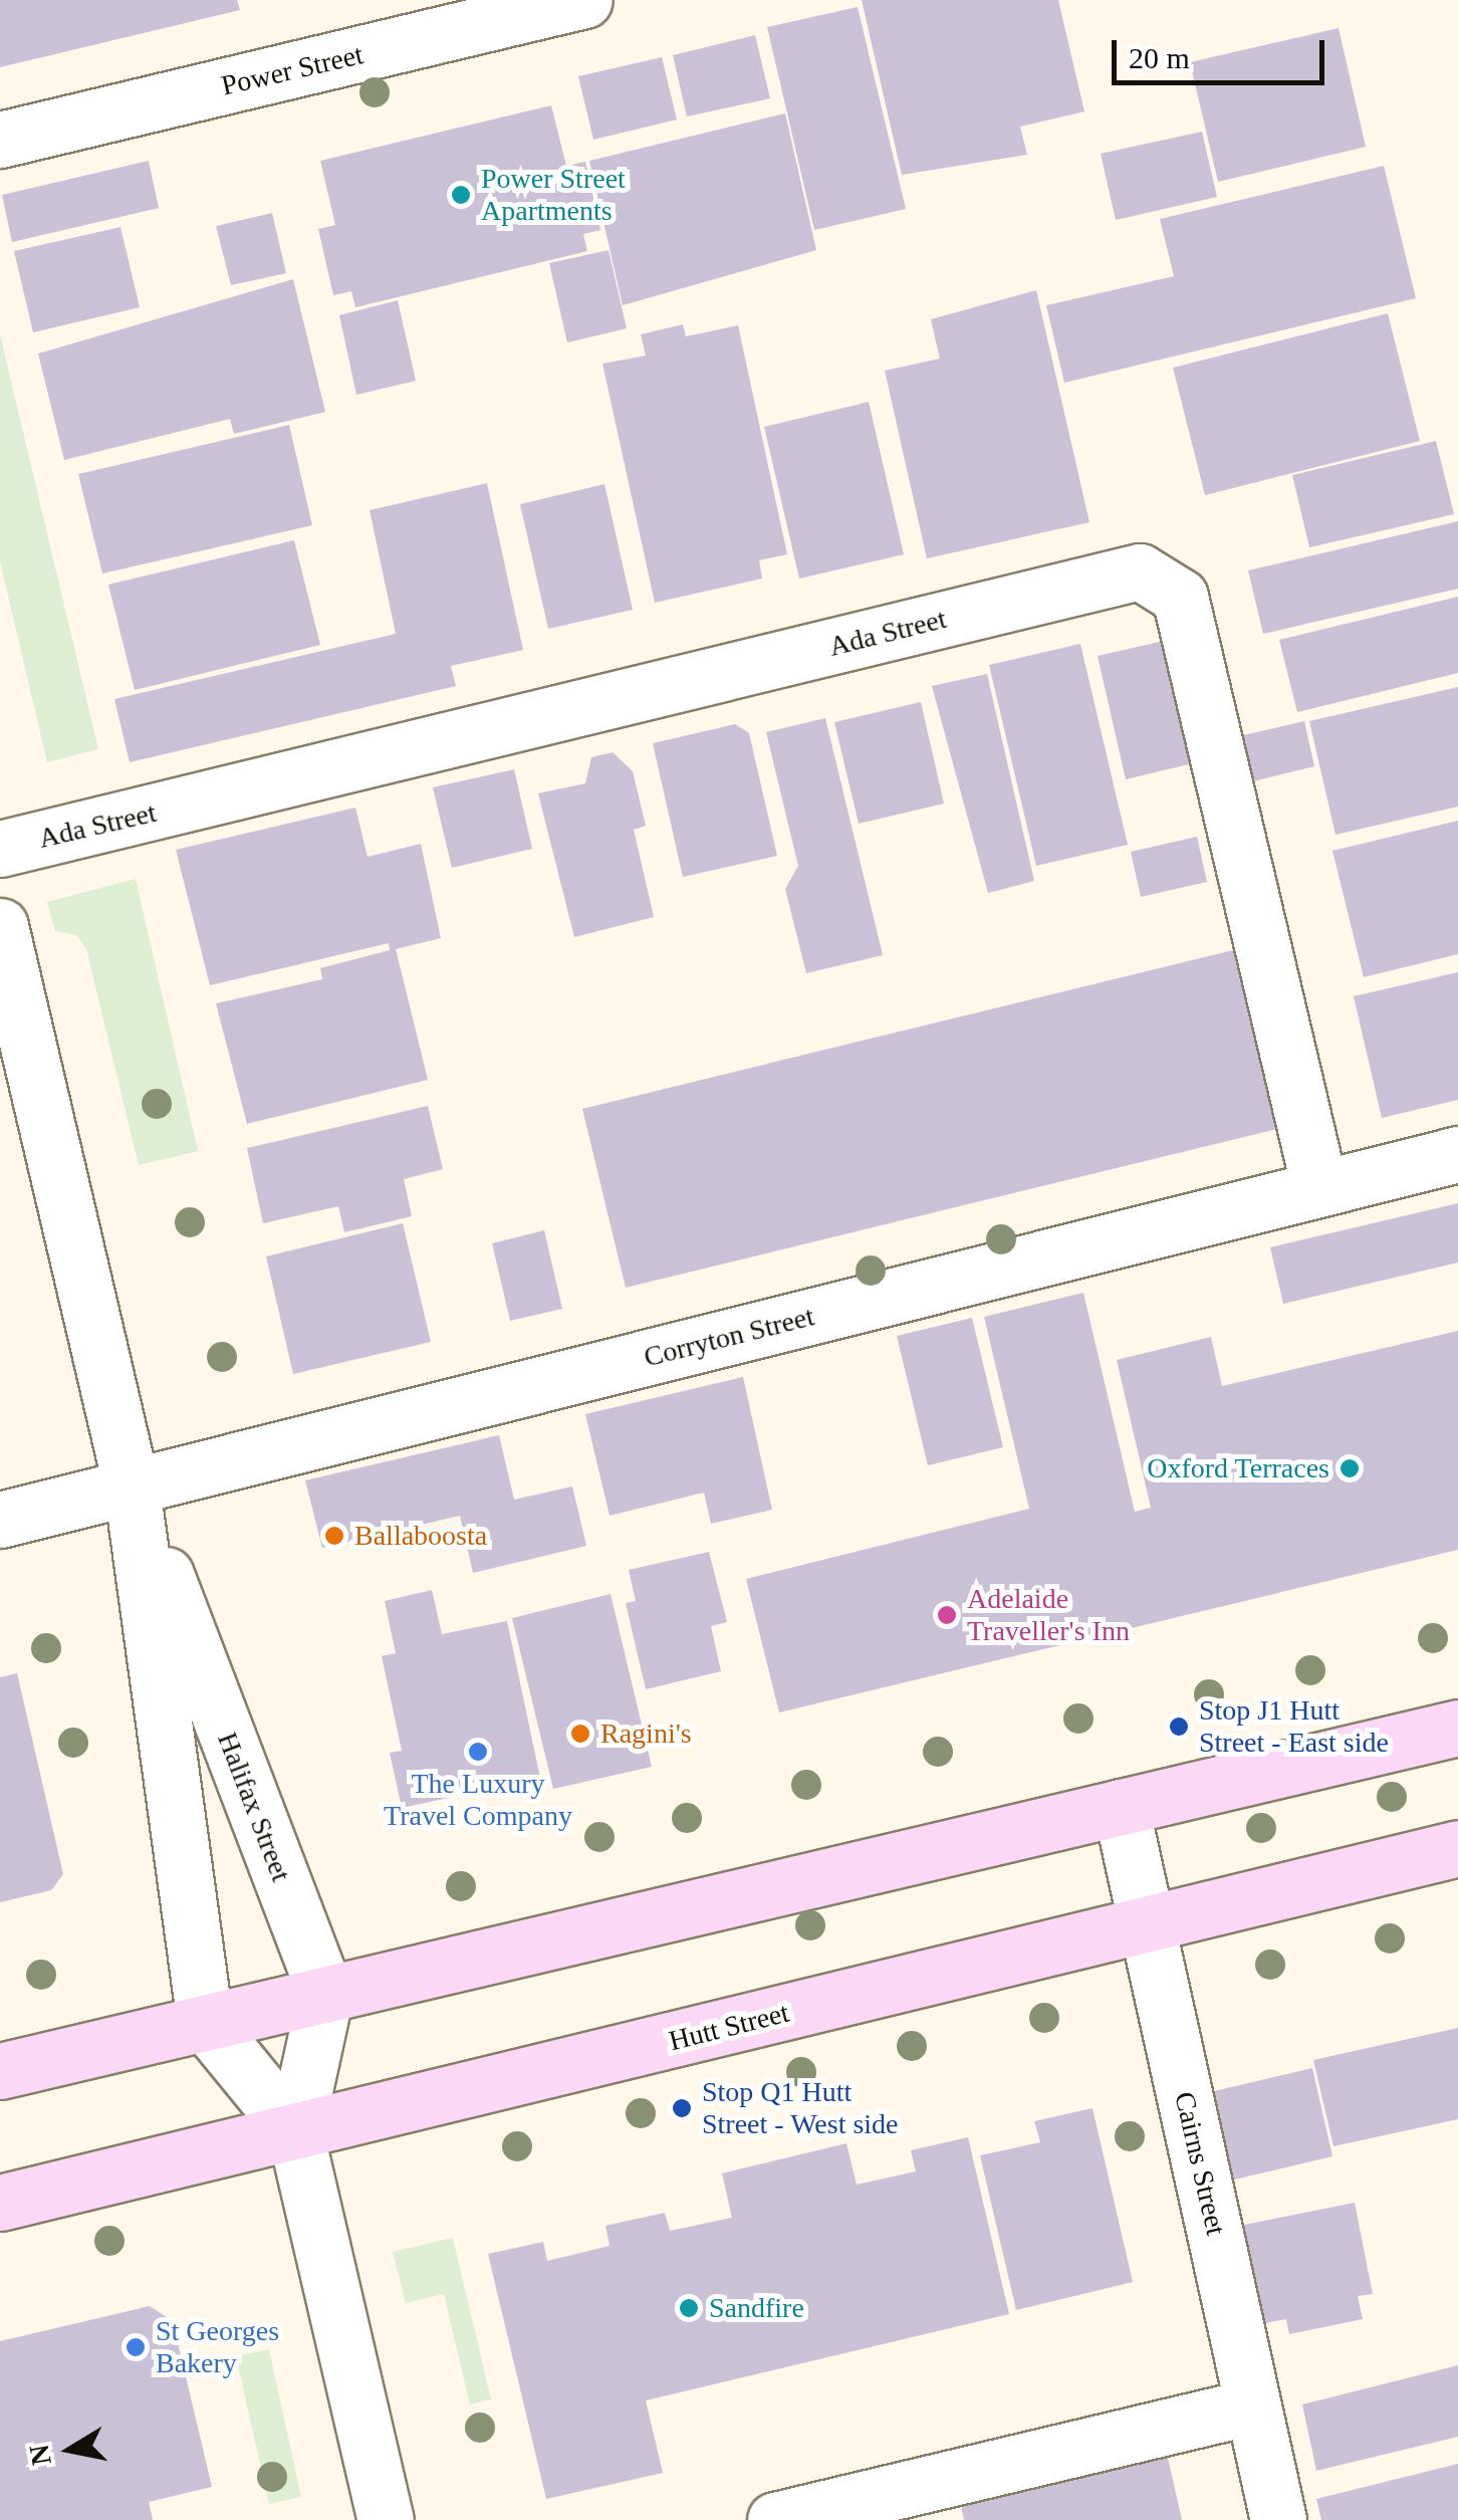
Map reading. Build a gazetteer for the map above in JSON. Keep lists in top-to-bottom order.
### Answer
{
  "streets": {
    "main road": ["Hutt Street"],
    "street": [
      "Power Street",
      "Ada Street",
      "Corryton Street",
      "Halifax Street",
      "Cairns Street"
    ]
  },
  "crossings": [
    ["Ada Street", "Corryton Street"],
    ["Corryton Street", "Halifax Street"],
    ["Hutt Street", "Cairns Street"]
  ],
  "places": [
    "Power Street Apartments",
    "Oxford Terraces",
    "Ballaboosta",
    "Adelaide Traveller's Inn",
    "Stop J1 Hutt Street - East side",
    "Ragini's",
    "The Luxury Travel Company",
    "Stop Q1 Hutt Street - West side",
    "Sandfire",
    "St Georges Bakery"
  ],
  "scale_bar": "20 m",
  "north": "left"
}
